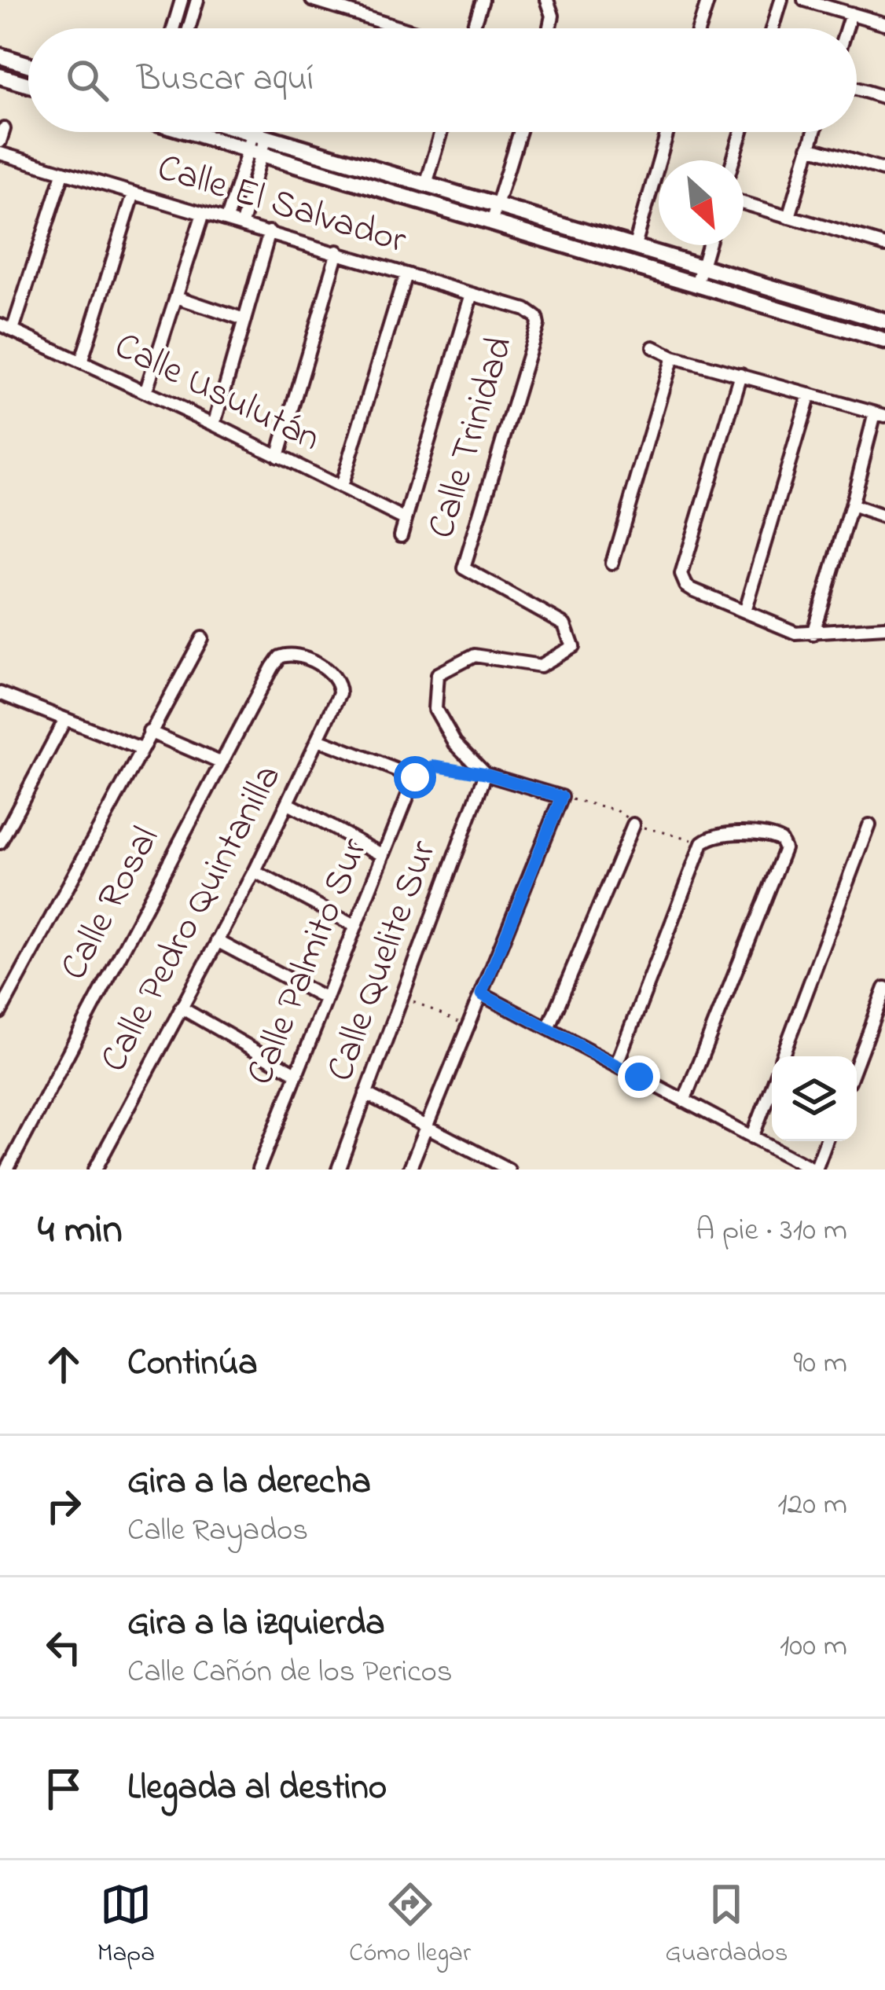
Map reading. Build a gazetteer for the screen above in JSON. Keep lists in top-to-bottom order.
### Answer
{
  "streets": {
    "street": [
      "Calle El Salvador",
      "Calle Usulután",
      "Calle Trinidad",
      "Calle Rosal",
      "Calle Pedro Quintanilla",
      "Calle Quelite Sur",
      "Calle Palmito Sur"
    ]
  },
  "crossings": [
    ["Calle El Salvador", "Calle Trinidad"],
    ["Calle Trinidad", "Calle Quelite Sur"],
    ["Calle Rosal", "Calle Pedro Quintanilla"]
  ],
  "north": "bottom right",
  "page": {
    "search": "Buscar aquí",
    "heading": ["4 min", "A pie · 310 m"],
    "list": [
      ["Continúa", "90 m"],
      ["Gira a la derecha", "Calle Rayados", "120 m"],
      ["Gira a la izquierda", "Calle Cañón de los Pericos", "100 m"],
      "Llegada al destino"
    ],
    "nav": ["Mapa", "Cómo llegar", "Guardados"]
  }
}
